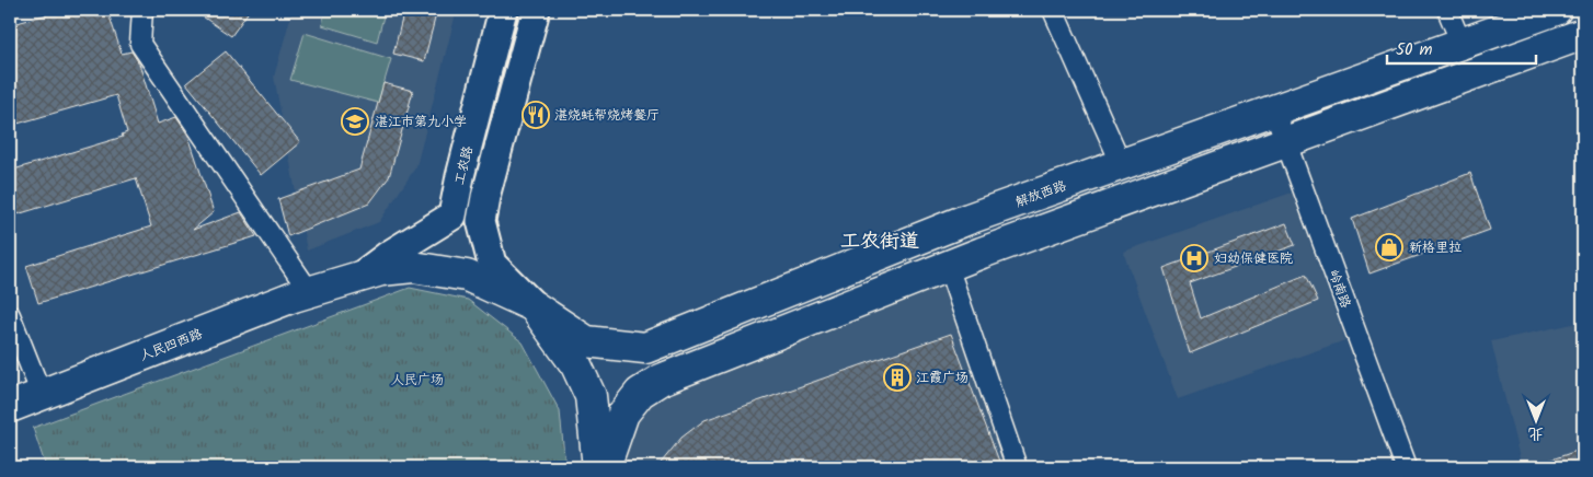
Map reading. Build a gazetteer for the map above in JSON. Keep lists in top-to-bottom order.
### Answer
{
  "streets": {
    "main road": ["解放西路", "人民四西路"],
    "street": ["工农路", "岭南路"]
  },
  "crossings": [
    ["工农路", "解放西路"],
    ["工农路", "人民四西路"],
    ["解放西路", "岭南路"],
    ["解放西路", "人民四西路"]
  ],
  "districts": ["工农街道"],
  "parks": ["人民广场"],
  "places": {
    "restaurant": ["湛烧蚝帮烧烤餐厅"],
    "school or university": ["湛江市第九小学"],
    "shop": ["新格里拉"],
    "hospital": ["妇幼保健医院"],
    "building": ["江霞广场"]
  },
  "scale_bar": "50 m",
  "north": "bottom"
}
